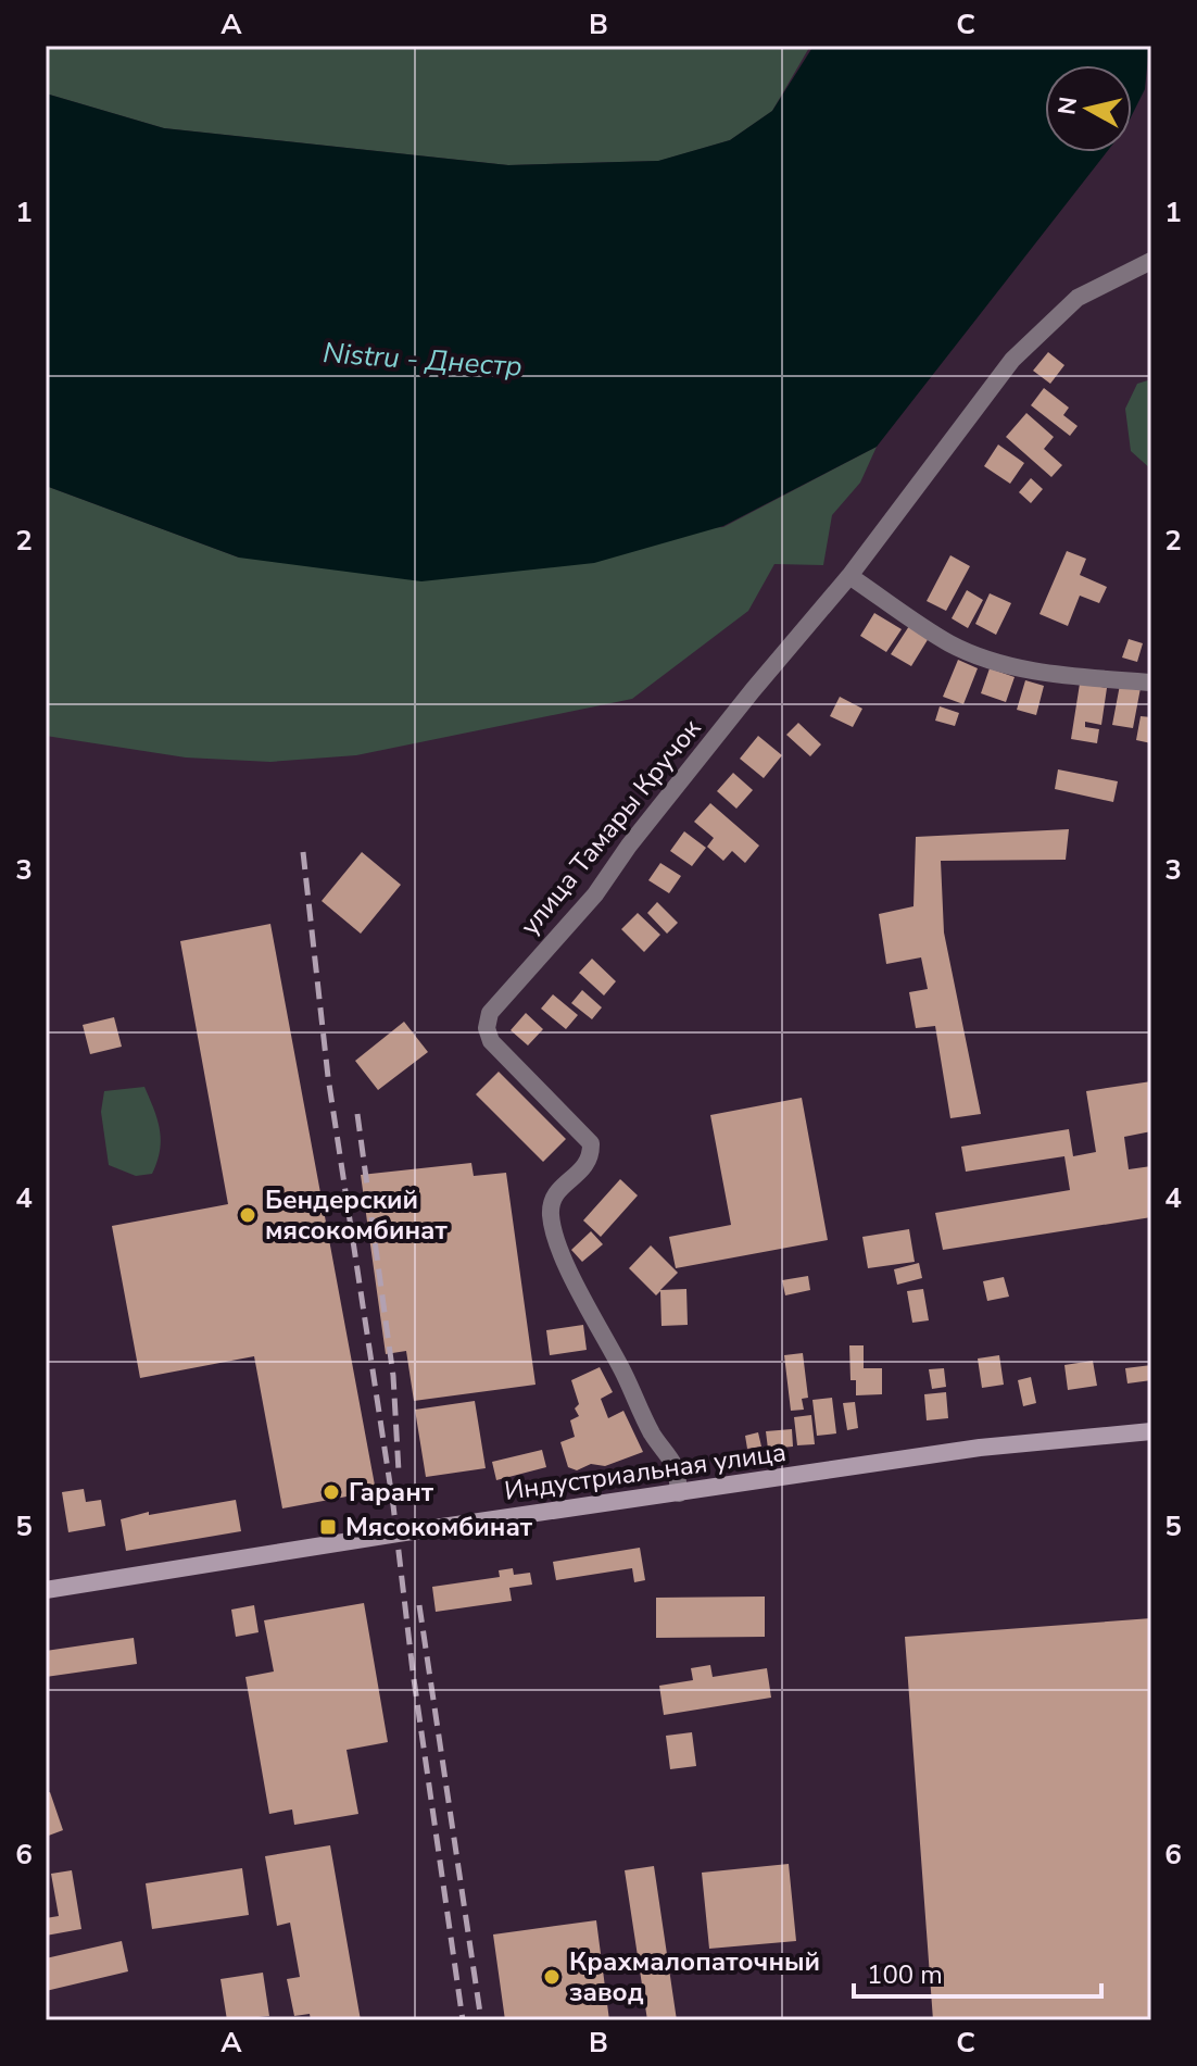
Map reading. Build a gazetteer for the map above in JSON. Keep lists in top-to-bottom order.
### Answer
{
  "streets": {
    "main road": ["Индустриальная улица"],
    "street": ["улица Тамары Кручок"]
  },
  "crossings": [
    ["улица Тамары Кручок", "Индустриальная улица"]
  ],
  "water": ["Nistru - Днестр"],
  "places": {
    "other": ["Бендерский мясокомбинат", "Гарант", "Крахмалопаточный завод"],
    "transit": ["Мясокомбинат"]
  },
  "scale_bar": "100 m",
  "north": "left",
  "grid": {
    "columns": ["A", "B", "C"],
    "rows": [
      "1",
      "2",
      "3",
      "4",
      "5",
      "6"
    ]
  }
}
